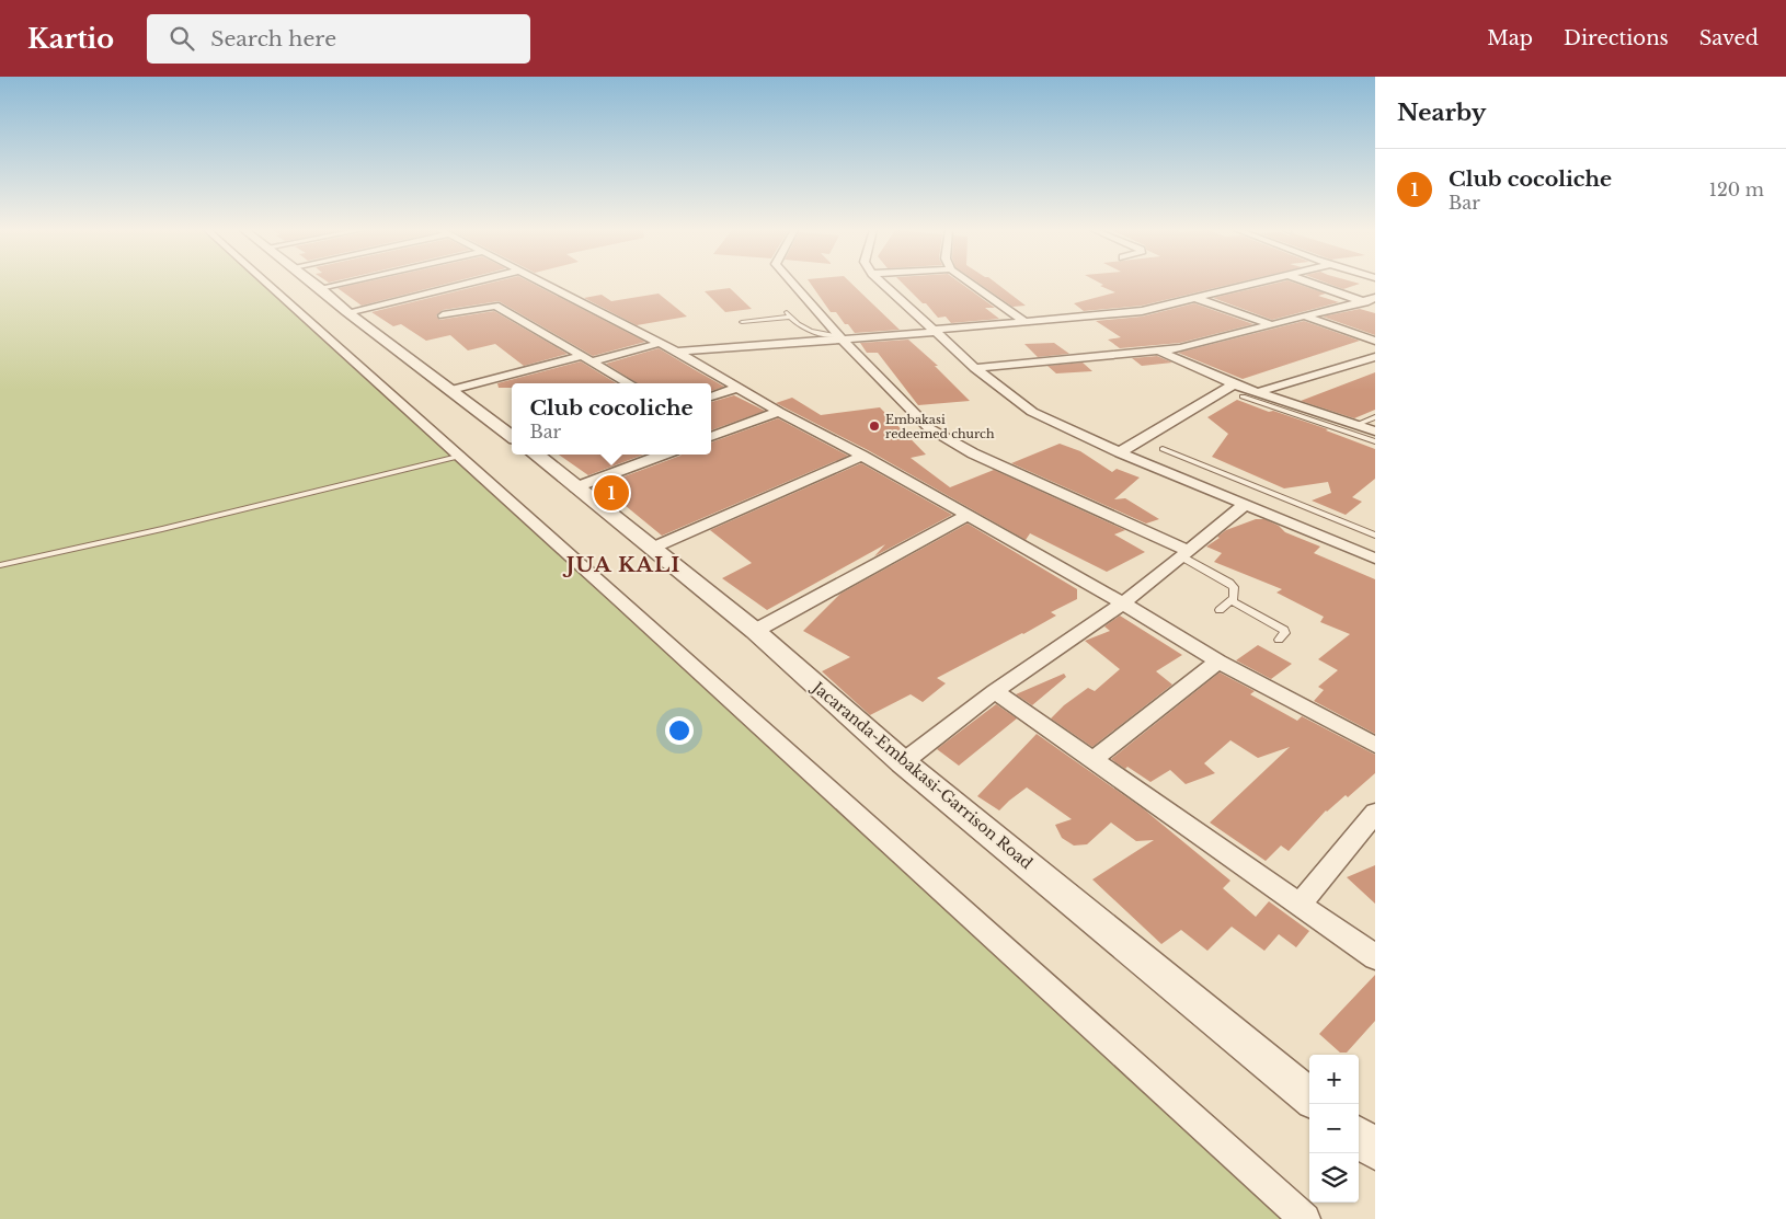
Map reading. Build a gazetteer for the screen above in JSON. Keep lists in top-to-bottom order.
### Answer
{
  "streets": {
    "street": ["Jacaranda-Embakasi-Garrison Road"]
  },
  "districts": ["JUA KALI"],
  "places": ["Embakasi redeemed church"],
  "page": {
    "header": "Kartio",
    "search": "Search here",
    "nav": ["Map", "Directions", "Saved"],
    "heading": "Nearby",
    "list": [
      {
        "mark": "1",
        "name": "Club cocoliche",
        "note": "Bar",
        "value": "120 m"
      }
    ],
    "popup": ["Club cocoliche", "Bar"],
    "pins": "1",
    "map_buttons": ["+", "−"]
  }
}
